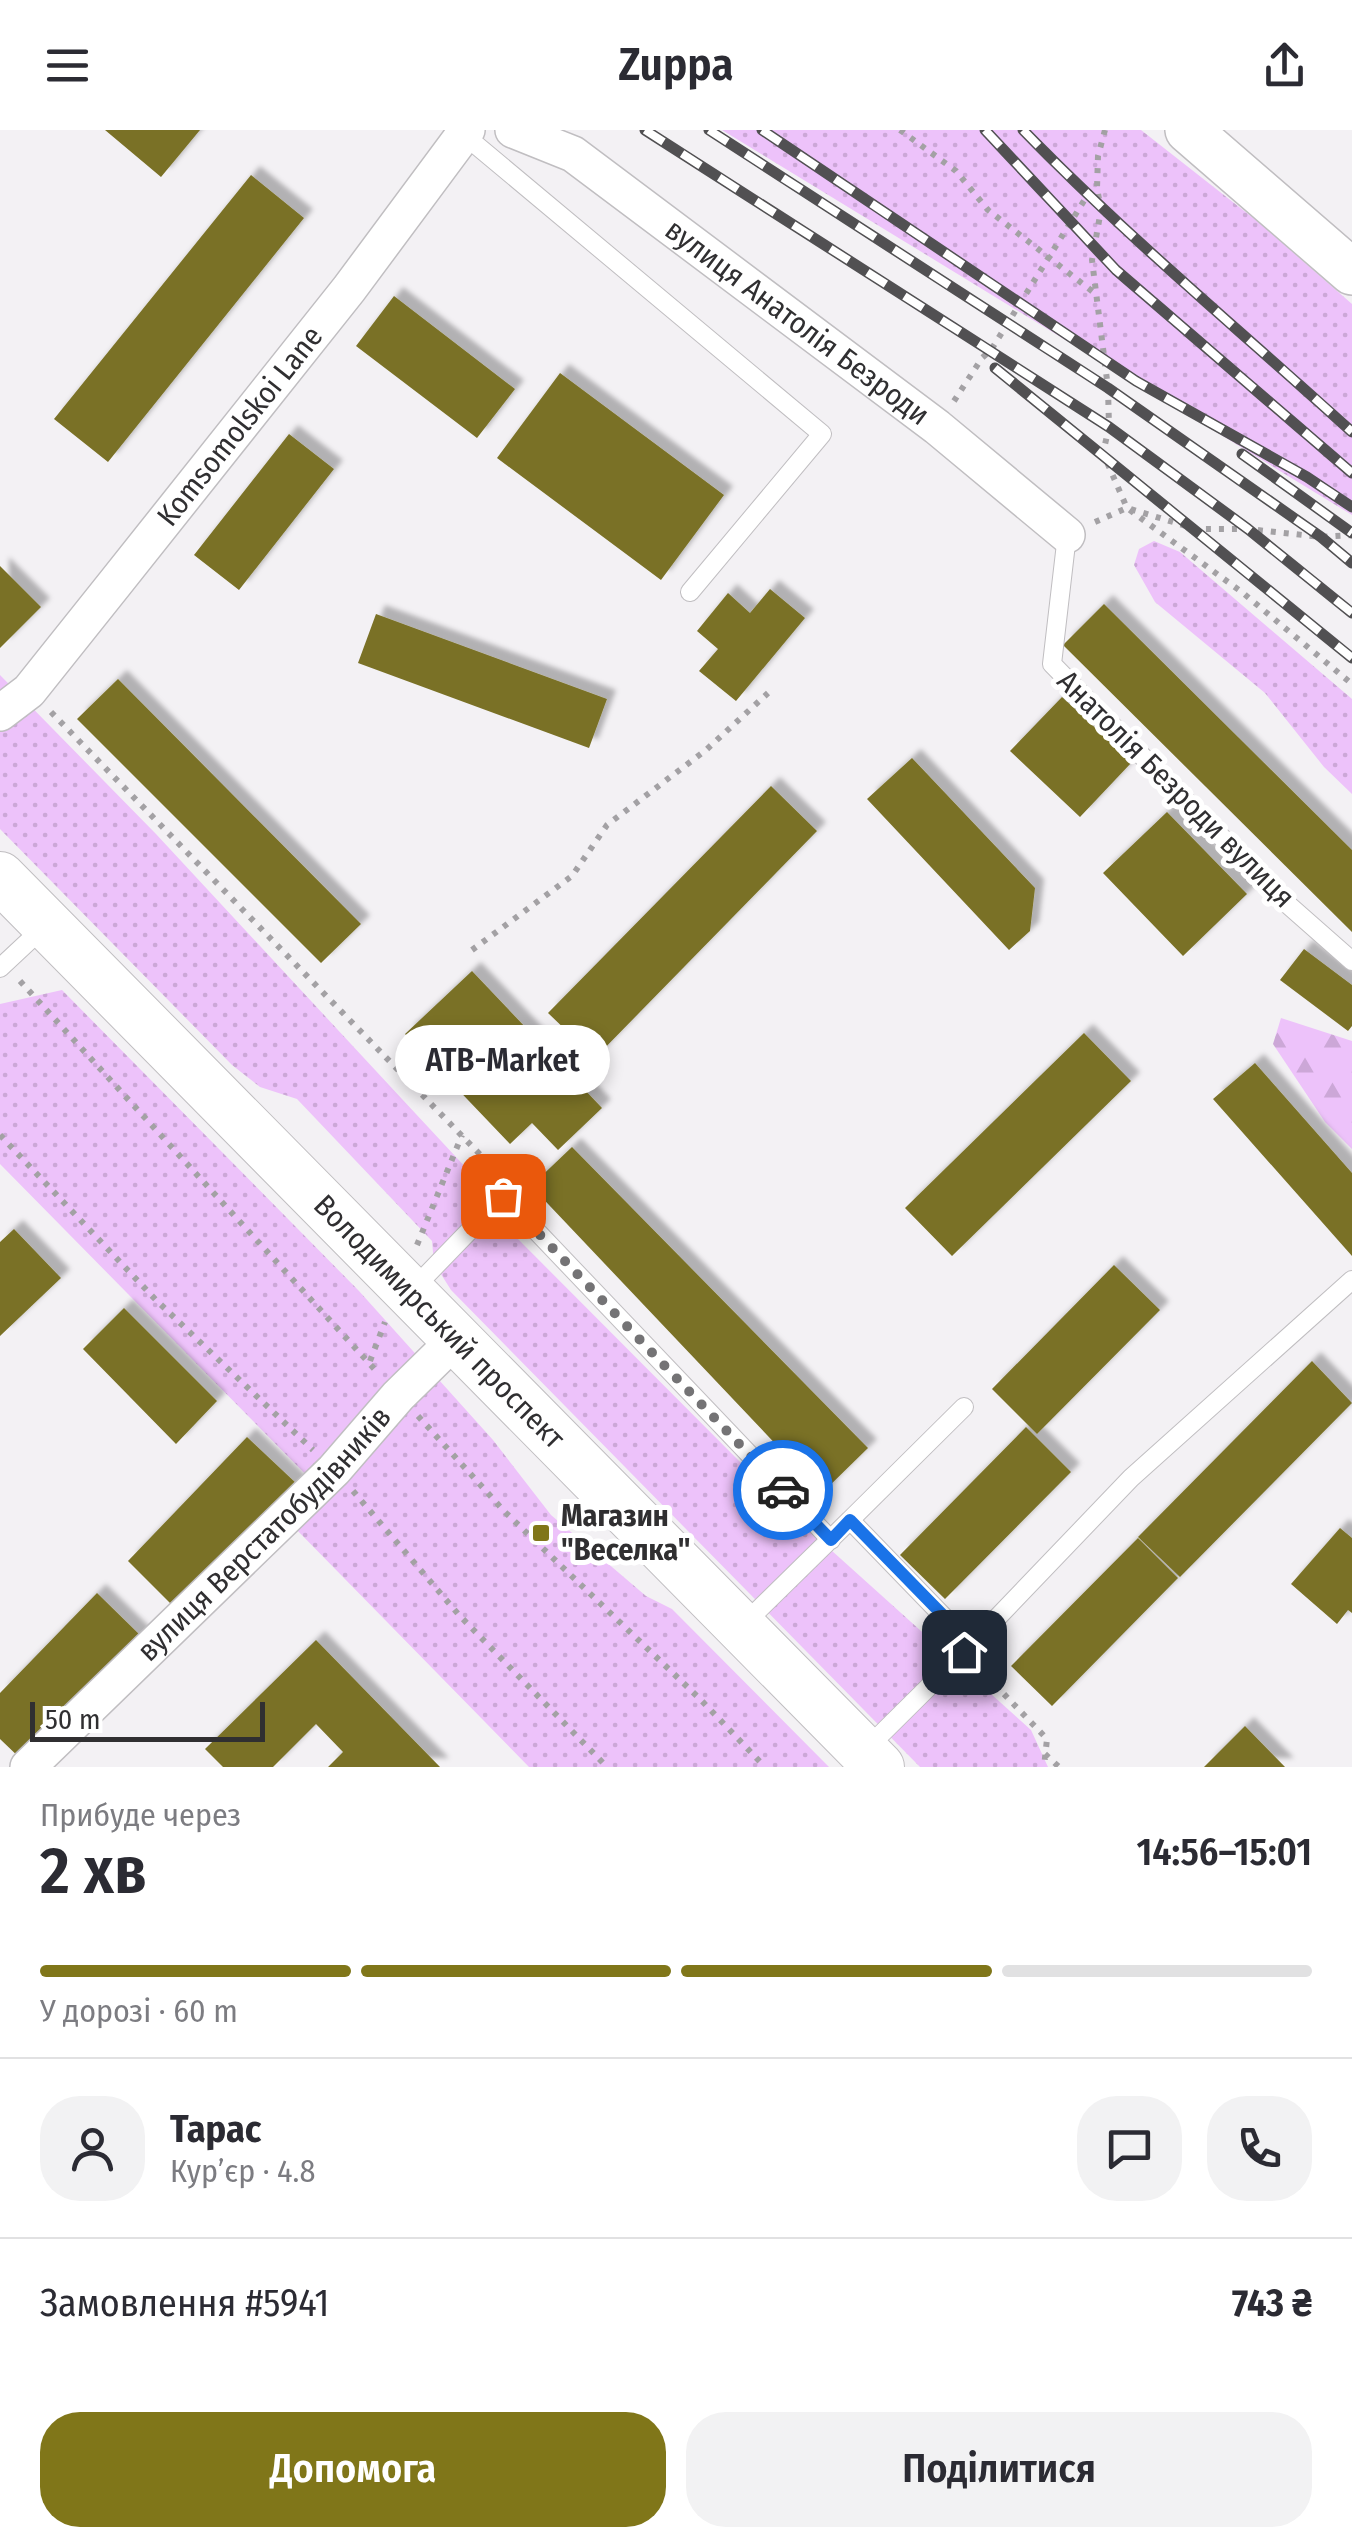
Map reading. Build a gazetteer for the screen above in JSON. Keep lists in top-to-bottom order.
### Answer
{
  "streets": {
    "main road": ["Володимирський проспект"],
    "street": ["вулиця Анатолія Безроди", "Komsomolskoi Lane", "вулиця Верстатобудівників"],
    "lane": ["Анатолія Безроди вулиця"]
  },
  "crossings": [
    ["вулиця Анатолія Безроди", "Анатолія Безроди вулиця"],
    ["Володимирський проспект", "вулиця Верстатобудівників"]
  ],
  "places": {
    "other": ["ATB-Market"],
    "transit": ["Магазин \"Веселка\""]
  },
  "scale_bar": "50 m",
  "page": {
    "header": "Zuppa",
    "bubble": "ATB-Market",
    "scale": "50 m",
    "heading": ["2 хв", "Прибуде через", "14:56–15:01"],
    "panel": [
      "Тарас",
      "Кур’єр · 4.8",
      "Замовлення #5941",
      "743 ₴"
    ],
    "bar": "У дорозі · 60 m",
    "buttons": ["Допомога", "Поділитися"]
  }
}
